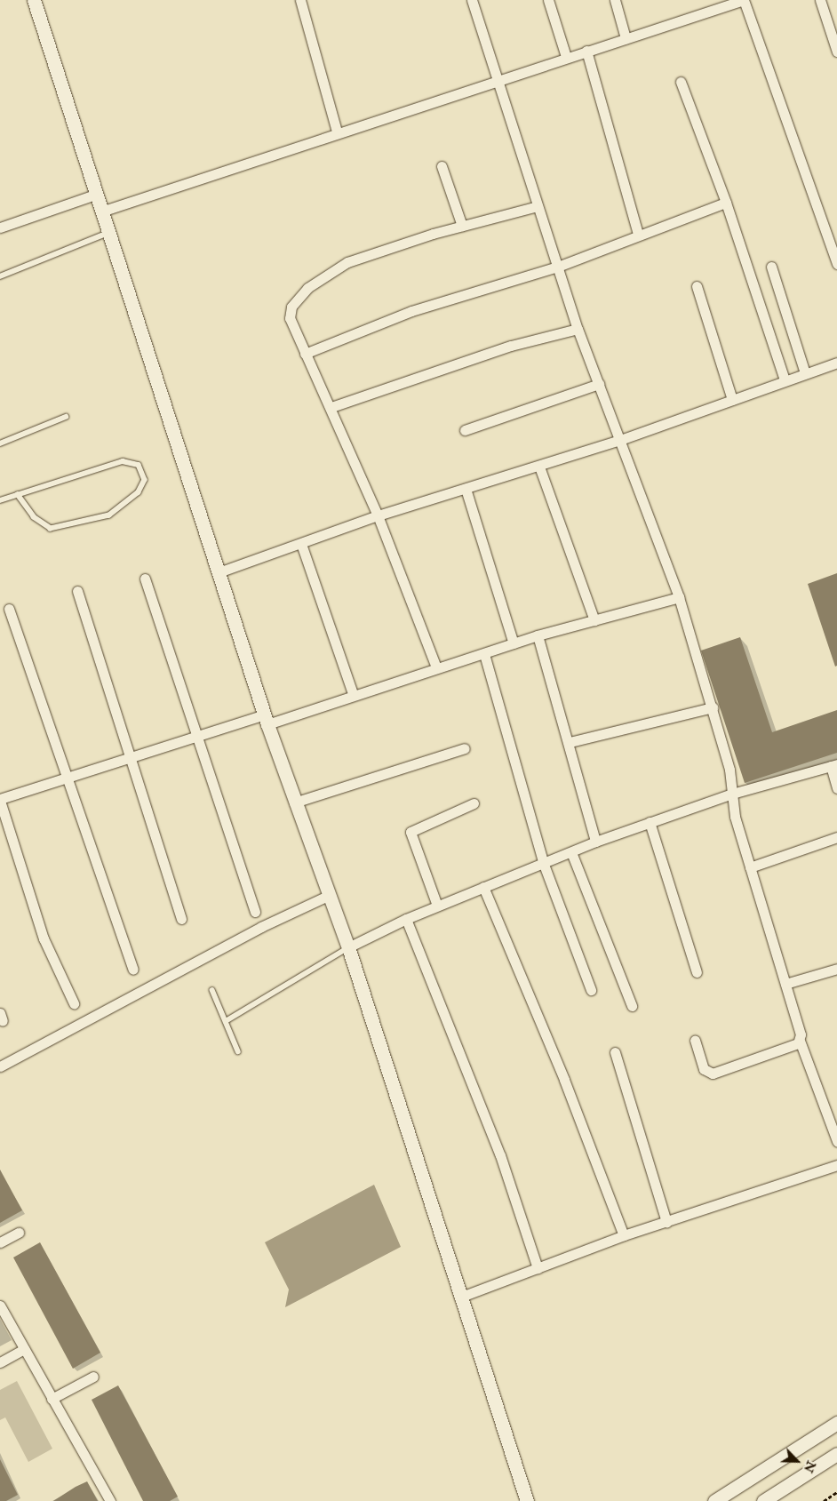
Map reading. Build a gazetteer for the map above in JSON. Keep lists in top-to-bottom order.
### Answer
{
  "north": "bottom right"
}
